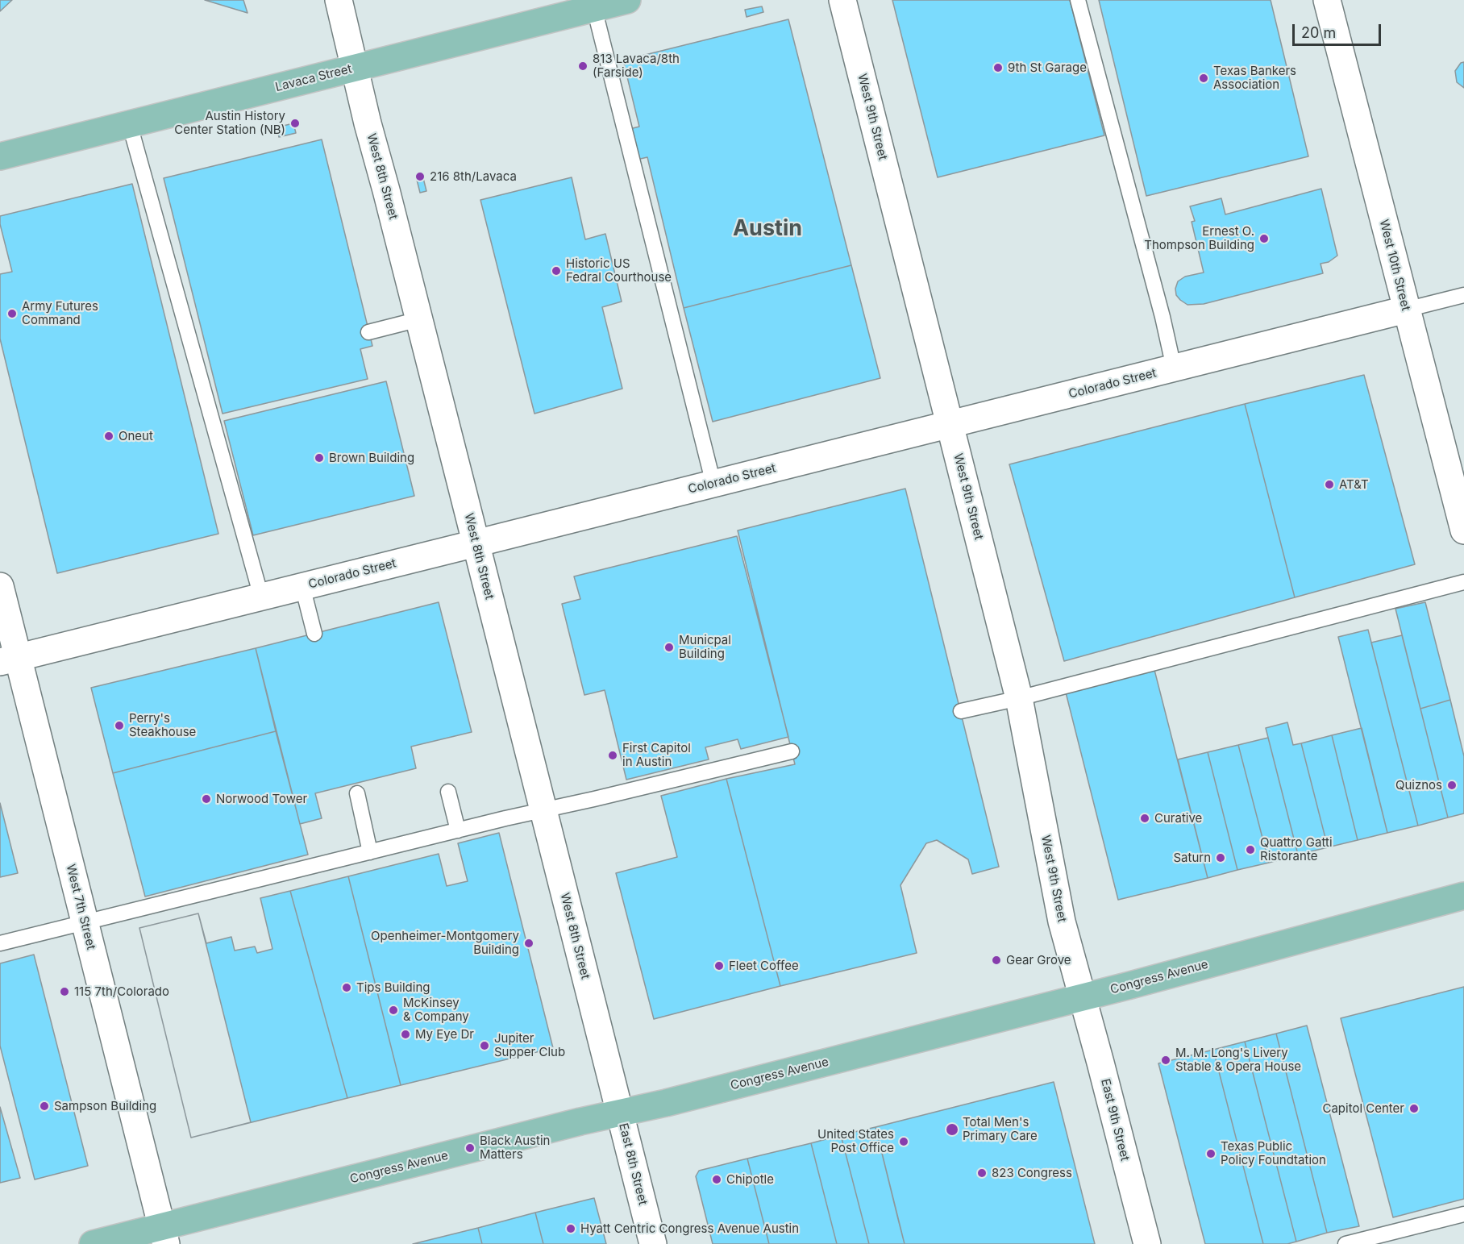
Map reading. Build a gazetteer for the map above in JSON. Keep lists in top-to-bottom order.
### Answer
{
  "streets": {
    "main road": ["Lavaca Street", "Congress Avenue"],
    "street": [
      "West 9th Street",
      "West 8th Street",
      "West 10th Street",
      "Colorado Street",
      "West 7th Street",
      "East 9th Street",
      "East 8th Street"
    ]
  },
  "crossings": [
    ["Lavaca Street", "West 8th Street"],
    ["West 9th Street", "Colorado Street"],
    ["West 9th Street", "Congress Avenue"],
    ["West 9th Street", "East 9th Street"],
    ["West 8th Street", "Colorado Street"],
    ["West 8th Street", "Congress Avenue"],
    ["West 8th Street", "East 8th Street"],
    ["West 10th Street", "Colorado Street"],
    ["Colorado Street", "West 7th Street"],
    ["West 7th Street", "Congress Avenue"],
    ["Congress Avenue", "East 9th Street"],
    ["Congress Avenue", "East 8th Street"]
  ],
  "districts": ["Austin"],
  "places": [
    "813 Lavaca/8th (Farside)",
    "9th St Garage",
    "Texas Bankers Association",
    "Austin History Center Station (NB)",
    "216 8th/Lavaca",
    "Ernest O. Thompson Building",
    "Historic US Fedral Courthouse",
    "Army Futures Command",
    "Oneut",
    "Brown Building",
    "AT&T",
    "Municpal Building",
    "Perry's Steakhouse",
    "First Capitol in Austin",
    "Quiznos",
    "Norwood Tower",
    "Curative",
    "Quattro Gatti Ristorante",
    "Saturn",
    "Openheimer-Montgomery Building",
    "Gear Grove",
    "Fleet Coffee",
    "Tips Building",
    "115 7th/Colorado",
    "McKinsey & Company",
    "My Eye Dr",
    "Jupiter Supper Club",
    "M. M. Long's Livery Stable & Opera House",
    "Sampson Building",
    "Capitol Center",
    "Total Men's Primary Care",
    "United States Post Office",
    "Black Austin Matters",
    "Texas Public Policy Foundtation",
    "823 Congress",
    "Chipotle",
    "Hyatt Centric Congress Avenue Austin"
  ],
  "scale_bar": "20 m"
}
